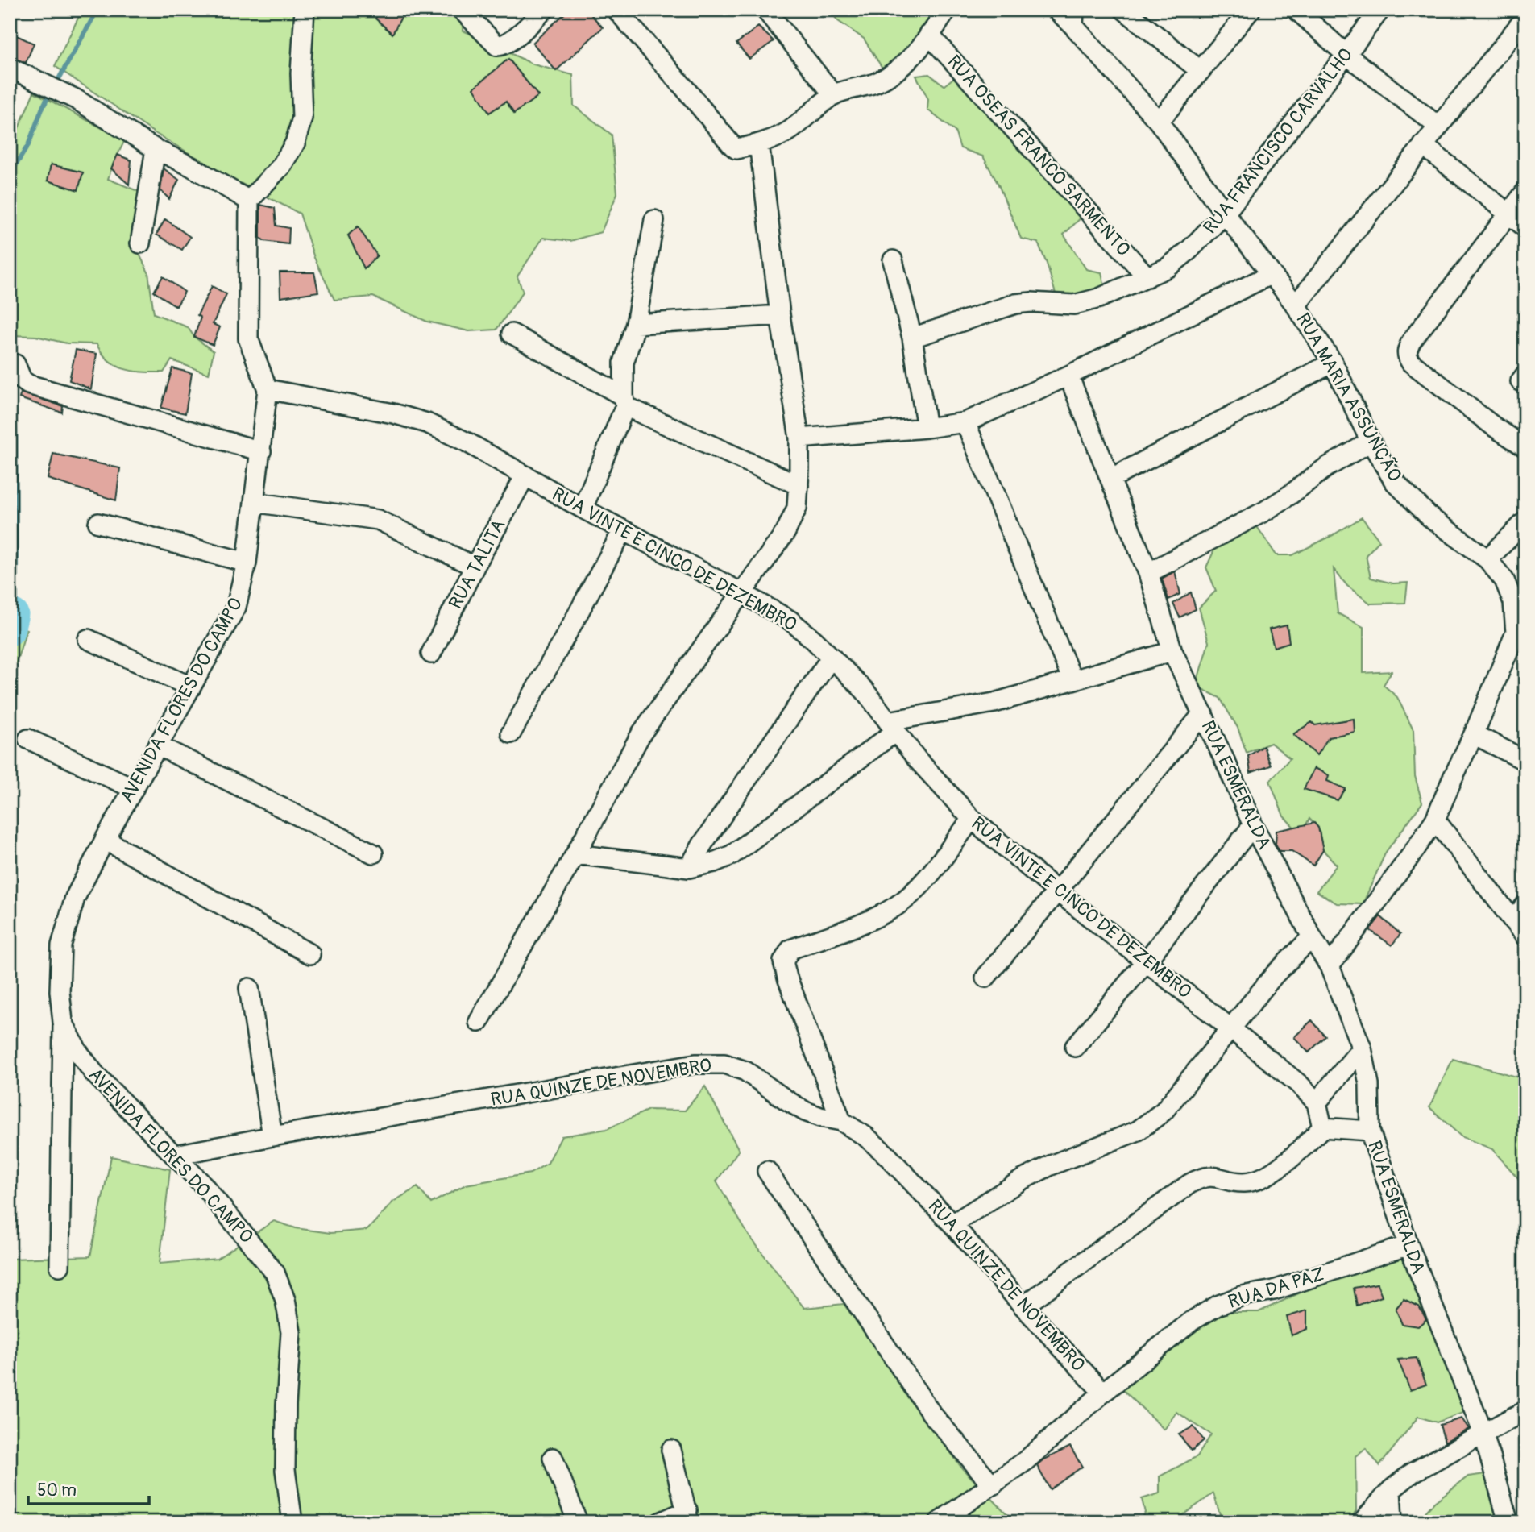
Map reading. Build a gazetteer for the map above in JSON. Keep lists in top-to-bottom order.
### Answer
{
  "streets": {
    "street": [
      "RUA FRANCISCO CARVALHO",
      "RUA OSEAS FRANCO SARMENTO",
      "RUA MARIA ASSUNÇÃO",
      "RUA VINTE E CINCO DE DEZEMBRO",
      "RUA TALITA",
      "AVENIDA FLORES DO CAMPO",
      "RUA ESMERALDA",
      "RUA QUINZE DE NOVEMBRO",
      "RUA DA PAZ"
    ]
  },
  "crossings": [
    ["RUA FRANCISCO CARVALHO", "RUA OSEAS FRANCO SARMENTO"],
    ["RUA FRANCISCO CARVALHO", "RUA MARIA ASSUNÇÃO"],
    ["RUA MARIA ASSUNÇÃO", "RUA ESMERALDA"],
    ["RUA VINTE E CINCO DE DEZEMBRO", "RUA TALITA"],
    ["RUA VINTE E CINCO DE DEZEMBRO", "AVENIDA FLORES DO CAMPO"],
    ["AVENIDA FLORES DO CAMPO", "RUA QUINZE DE NOVEMBRO"],
    ["RUA ESMERALDA", "RUA DA PAZ"],
    ["RUA QUINZE DE NOVEMBRO", "RUA DA PAZ"]
  ],
  "scale_bar": "50 m"
}
